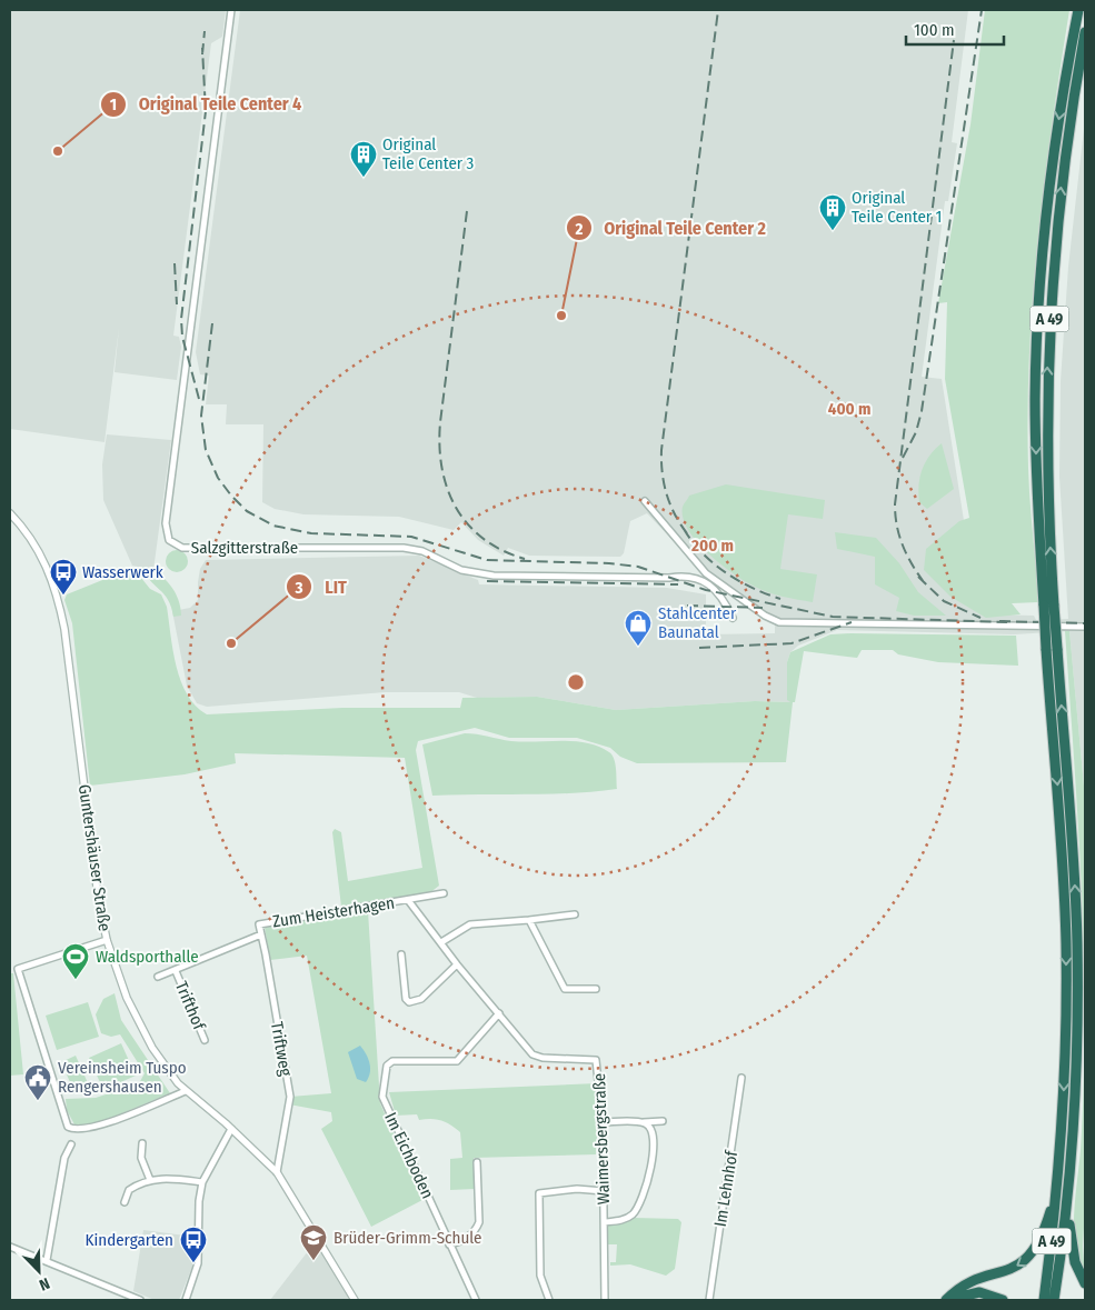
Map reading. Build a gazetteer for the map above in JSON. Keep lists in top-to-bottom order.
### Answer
{
  "streets": {
    "highway": ["A 49"],
    "street": [
      "Salzgitterstraße",
      "Guntershäuser Straße",
      "Zum Heisterhagen",
      "Trifthof",
      "Triftweg",
      "Waimersbergstraße",
      "Im Eichboden",
      "Im Lehnhof"
    ]
  },
  "crossings": [
    ["Guntershäuser Straße", "Triftweg"],
    ["Zum Heisterhagen", "Triftweg"],
    ["Zum Heisterhagen", "Waimersbergstraße"],
    ["Zum Heisterhagen", "Im Eichboden"],
    ["Trifthof", "Triftweg"]
  ],
  "places": {
    "other": ["Original Teile Center 4", "Original Teile Center 2", "LIT"],
    "building": ["Original Teile Center 3", "Original Teile Center 1"],
    "bus stop": ["Wasserwerk", "Kindergarten"],
    "shop": ["Stahlcenter Baunatal"],
    "sports": ["Waldsporthalle"],
    "public building": ["Vereinsheim Tuspo Rengershausen"],
    "school or university": ["Brüder-Grimm-Schule"]
  },
  "scale_bar": "100 m",
  "north": "bottom right",
  "rings": ["400 m", "200 m"]
}
